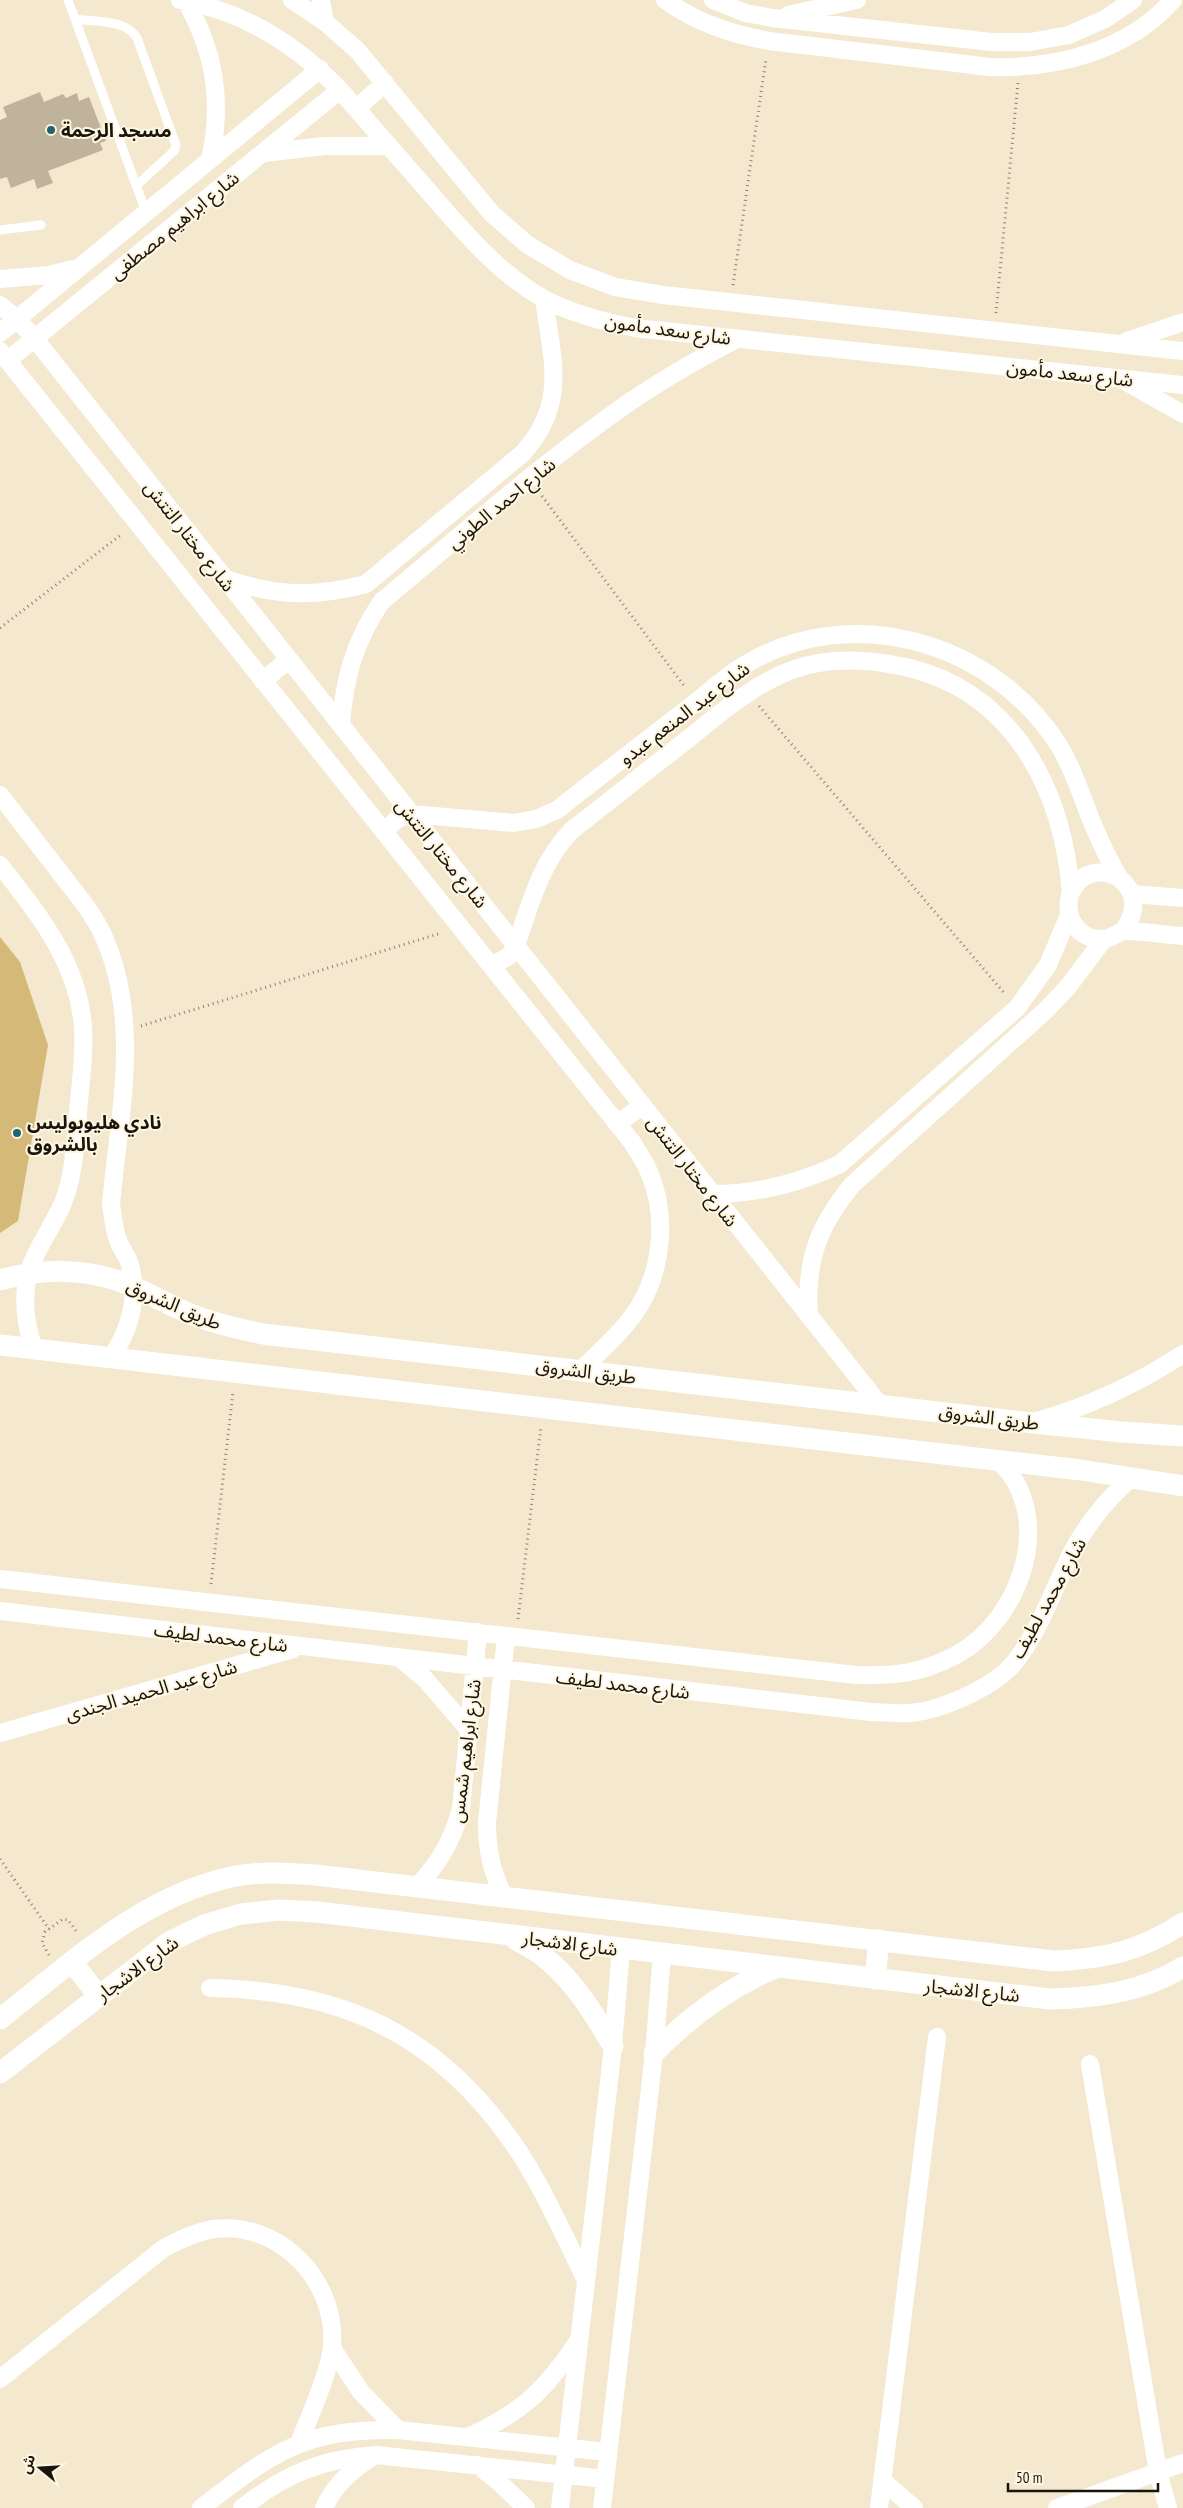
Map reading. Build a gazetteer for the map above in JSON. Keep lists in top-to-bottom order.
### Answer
{
  "streets": {
    "street": [
      "شارع ابراهيم مصطفى",
      "شارع سعد مأمون",
      "شارع احمد الطوني",
      "شارع مختار التتش",
      "شارع عبد المنعم عبدو",
      "طريق الشروق",
      "شارع محمد لطيف",
      "شارع عبد الحميد الجندى",
      "شارع ابراهيم شمس",
      "شارع الاشجار"
    ]
  },
  "crossings": [
    ["شارع ابراهيم مصطفى", "شارع سعد مأمون"],
    ["شارع ابراهيم مصطفى", "شارع مختار التتش"],
    ["شارع سعد مأمون", "شارع احمد الطوني"],
    ["شارع احمد الطوني", "شارع مختار التتش"],
    ["شارع مختار التتش", "شارع عبد المنعم عبدو"],
    ["شارع مختار التتش", "طريق الشروق"],
    ["شارع محمد لطيف", "شارع عبد الحميد الجندى"],
    ["شارع محمد لطيف", "شارع ابراهيم شمس"],
    ["شارع ابراهيم شمس", "شارع الاشجار"]
  ],
  "places": ["مسجد الرحمة", "نادي هليوبوليس بالشروق"],
  "scale_bar": "50 m",
  "north": "left"
}
